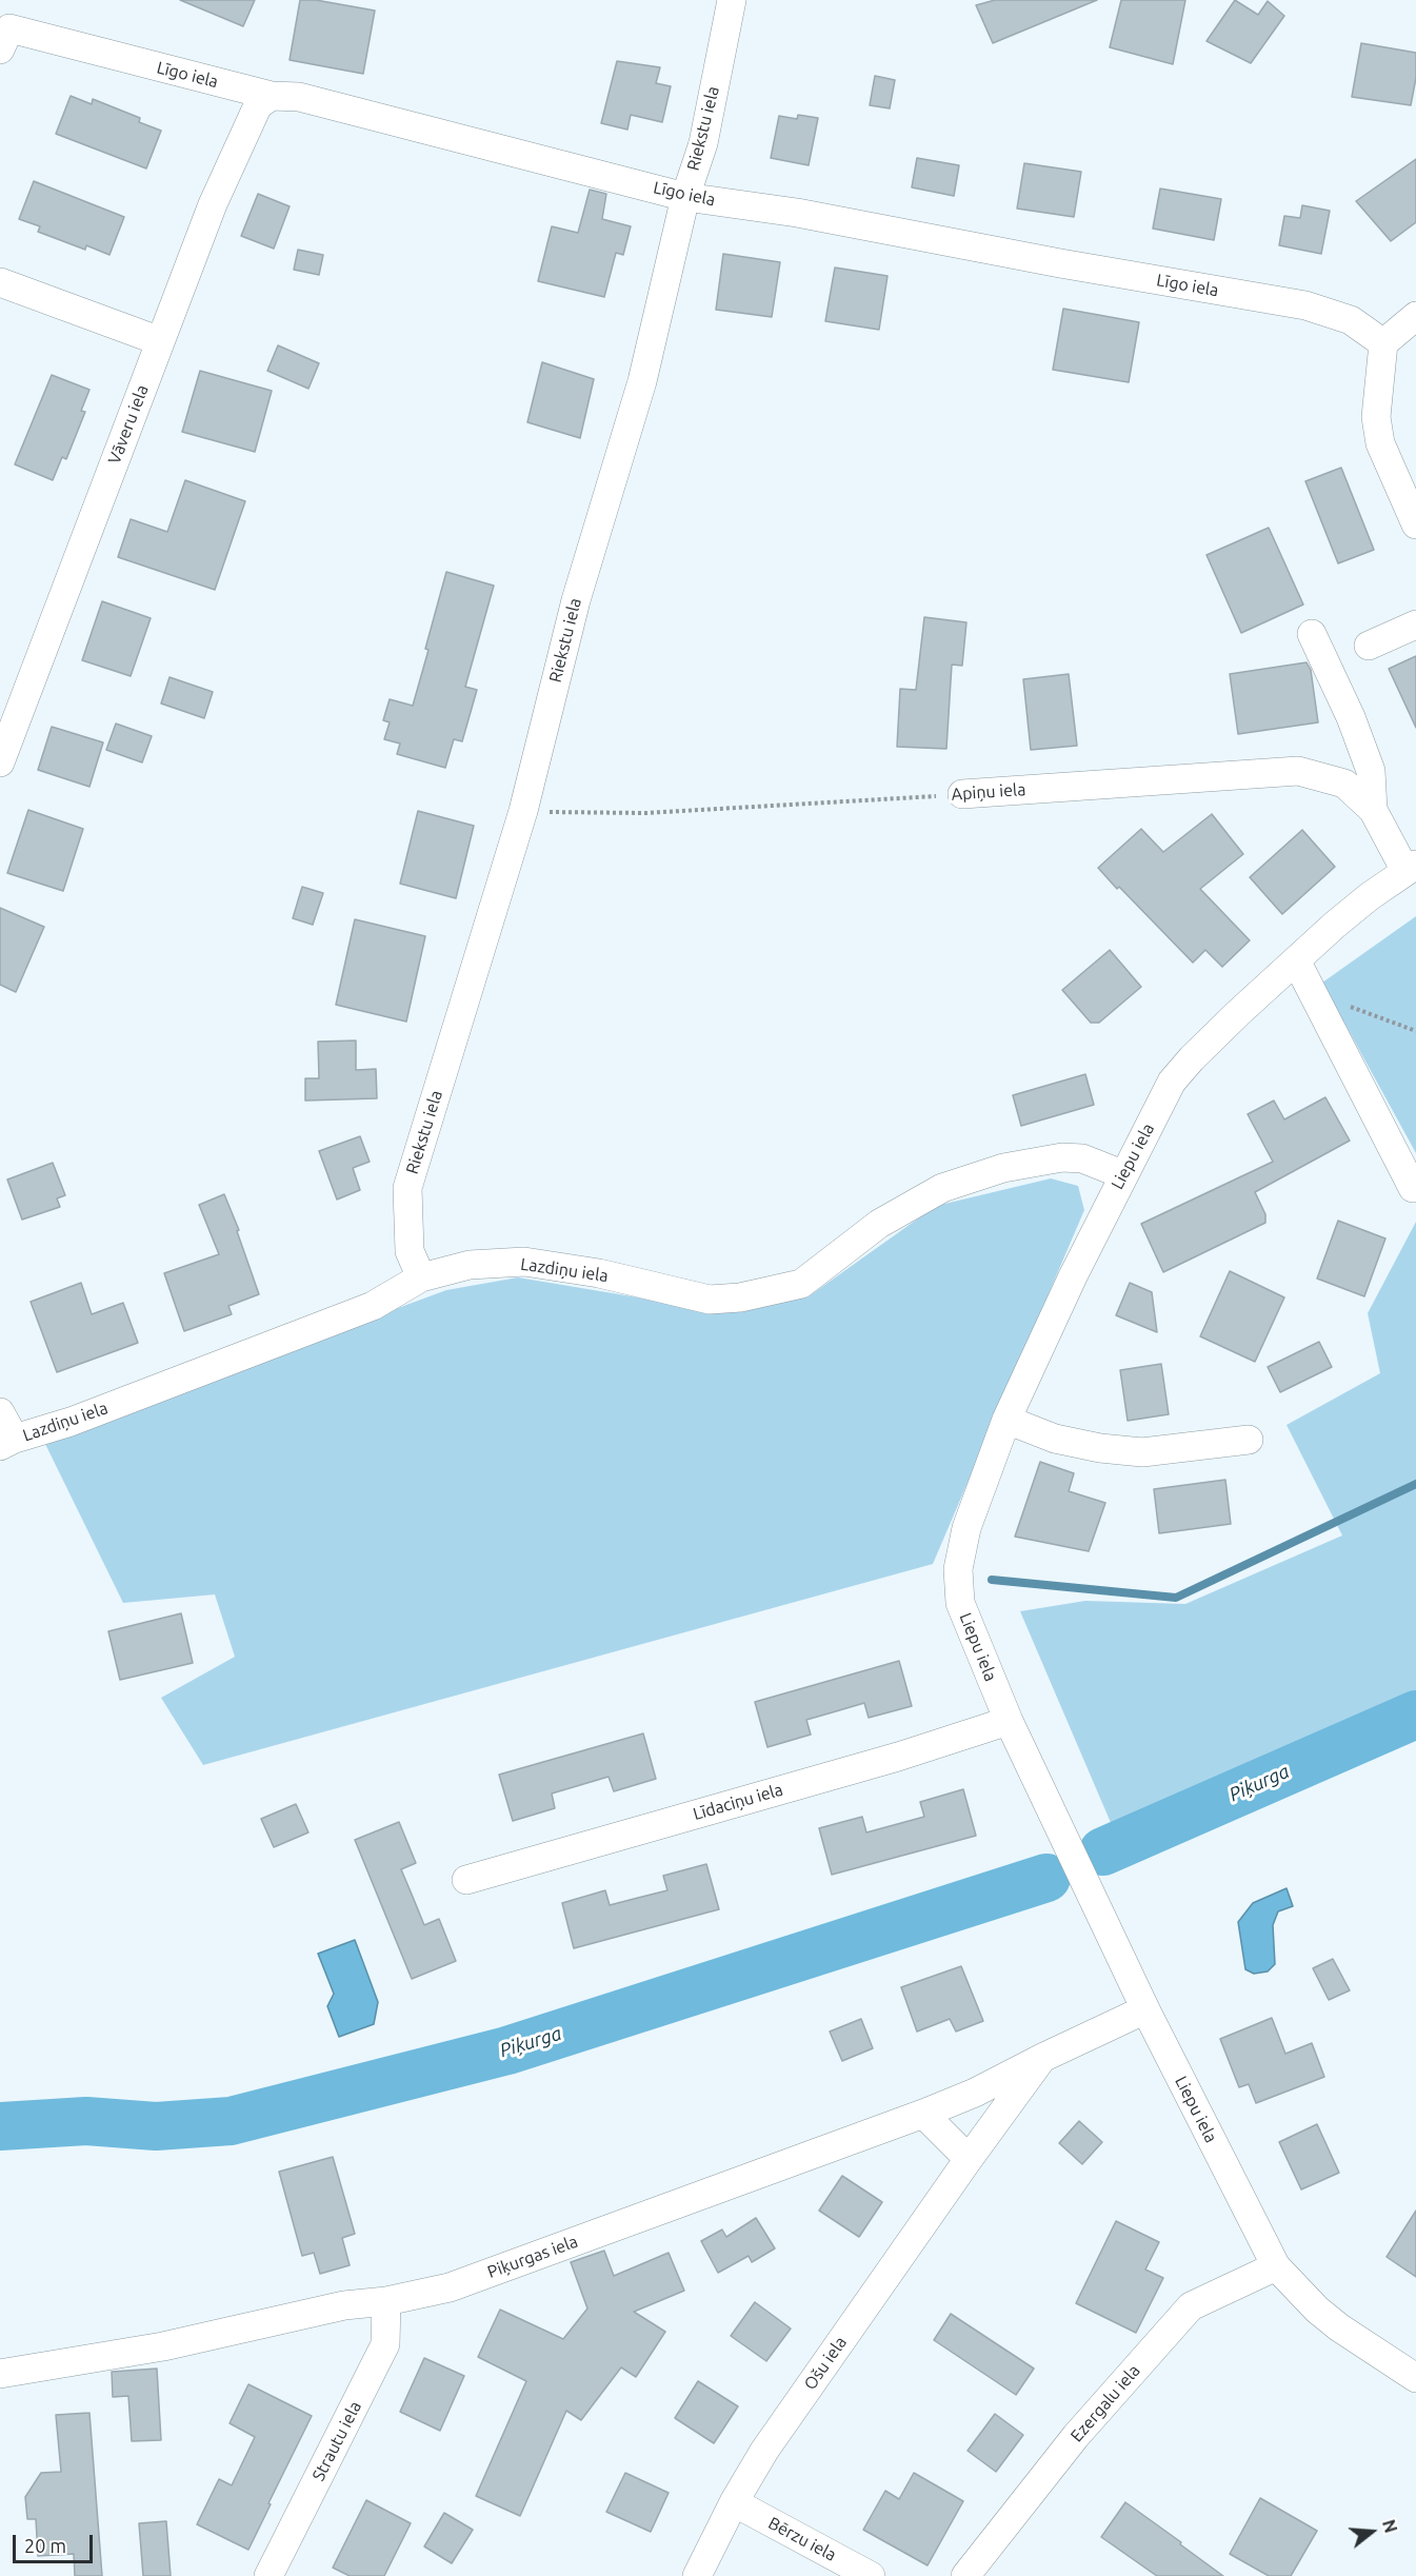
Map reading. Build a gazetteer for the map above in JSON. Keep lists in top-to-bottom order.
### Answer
{
  "streets": {
    "street": [
      "Līgo iela",
      "Riekstu iela",
      "Vāveru iela",
      "Apiņu iela",
      "Liepu iela",
      "Lazdiņu iela",
      "Līdaciņu iela",
      "Piķurgas iela",
      "Ošu iela",
      "Ezergalu iela",
      "Strautu iela",
      "Bērzu iela"
    ]
  },
  "crossings": [
    ["Līgo iela", "Riekstu iela"],
    ["Līgo iela", "Vāveru iela"],
    ["Riekstu iela", "Apiņu iela"],
    ["Riekstu iela", "Lazdiņu iela"],
    ["Apiņu iela", "Liepu iela"],
    ["Liepu iela", "Lazdiņu iela"],
    ["Liepu iela", "Līdaciņu iela"],
    ["Liepu iela", "Ošu iela"],
    ["Liepu iela", "Ezergalu iela"],
    ["Piķurgas iela", "Ošu iela"],
    ["Piķurgas iela", "Strautu iela"],
    ["Ošu iela", "Bērzu iela"]
  ],
  "water": ["Piķurga"],
  "scale_bar": "20 m",
  "north": "right"
}
